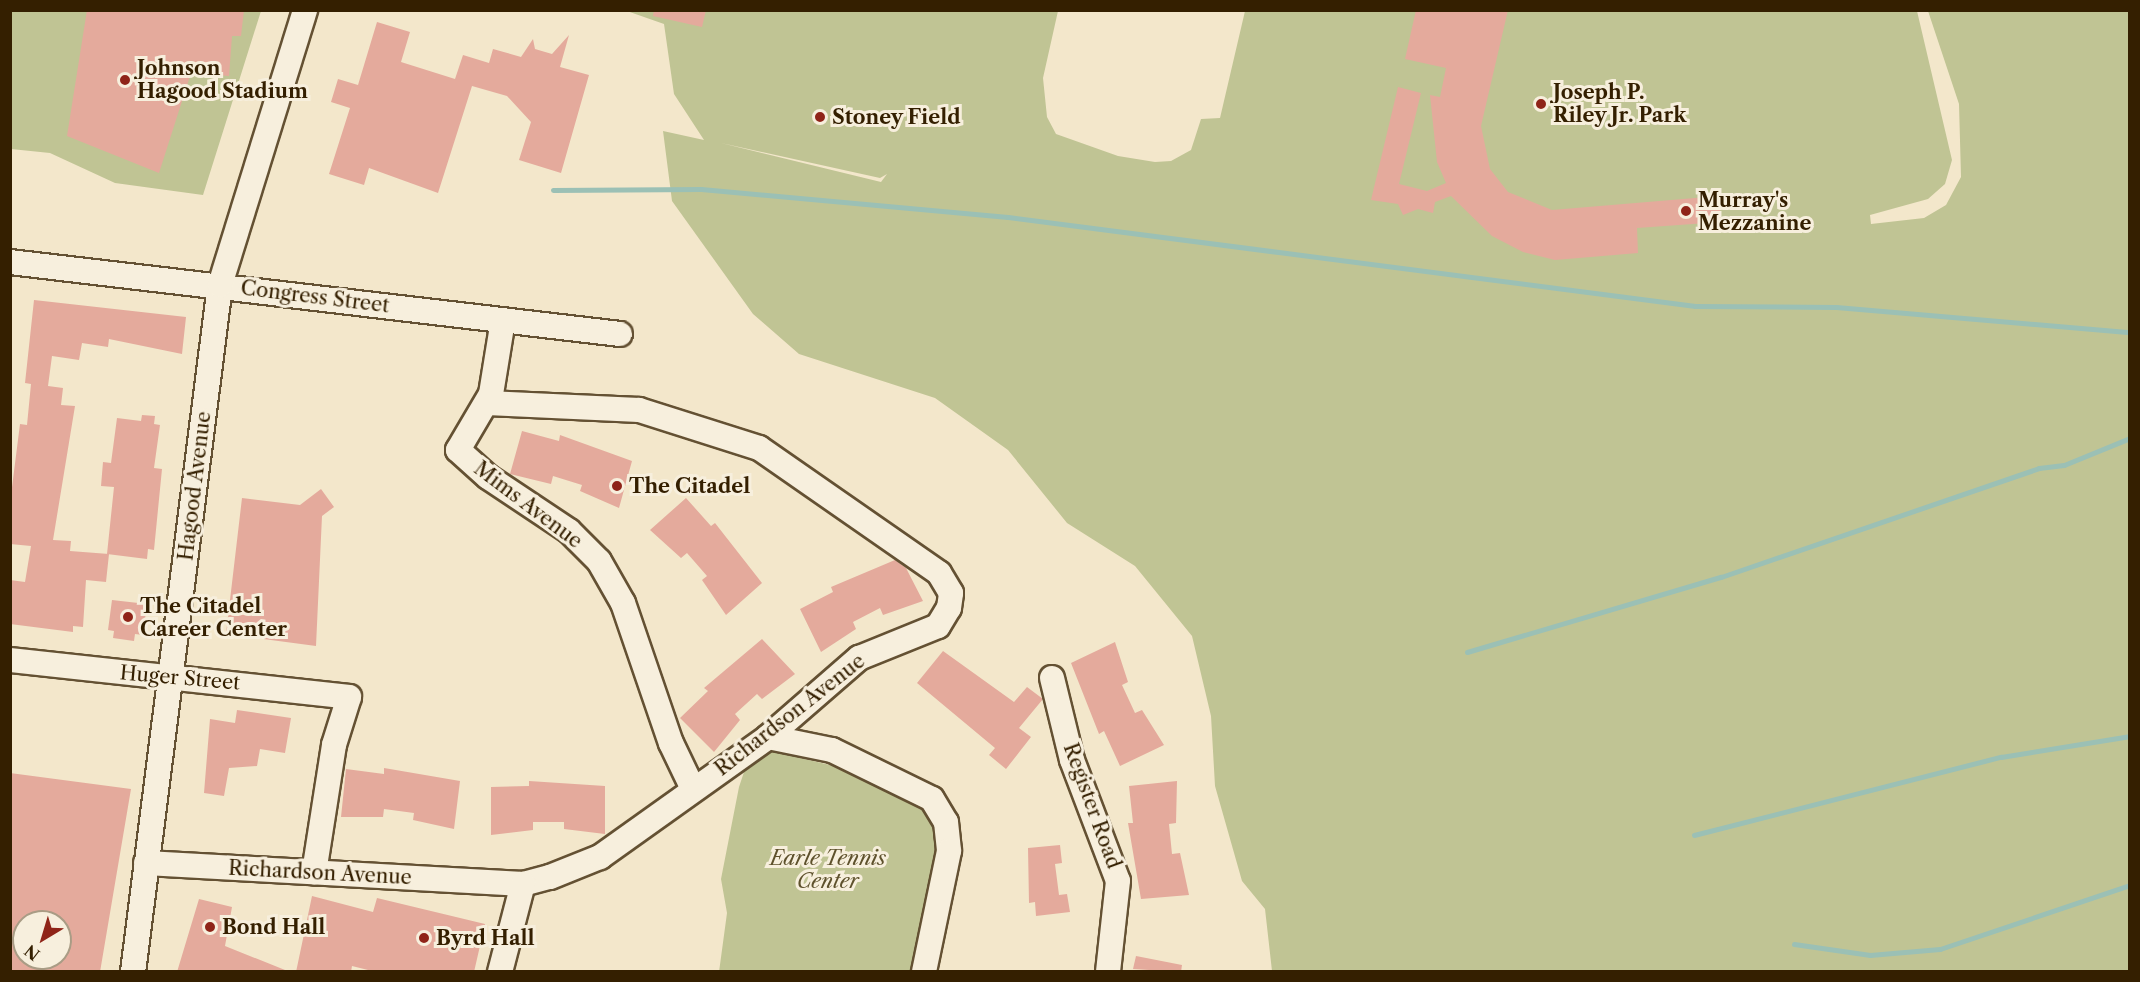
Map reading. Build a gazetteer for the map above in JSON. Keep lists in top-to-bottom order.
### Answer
{
  "streets": {
    "street": [
      "Congress Street",
      "Hagood Avenue",
      "Mims Avenue",
      "Huger Street",
      "Richardson Avenue",
      "Register Road"
    ]
  },
  "crossings": [
    ["Congress Street", "Hagood Avenue"],
    ["Congress Street", "Mims Avenue"],
    ["Hagood Avenue", "Huger Street"],
    ["Hagood Avenue", "Richardson Avenue"],
    ["Mims Avenue", "Richardson Avenue"],
    ["Huger Street", "Richardson Avenue"]
  ],
  "parks": ["Earle Tennis Center"],
  "places": [
    "Johnson Hagood Stadium",
    "Joseph P. Riley Jr. Park",
    "Stoney Field",
    "Murray's Mezzanine",
    "The Citadel",
    "The Citadel Career Center",
    "Bond Hall",
    "Byrd Hall"
  ],
  "north": "bottom left"
}
